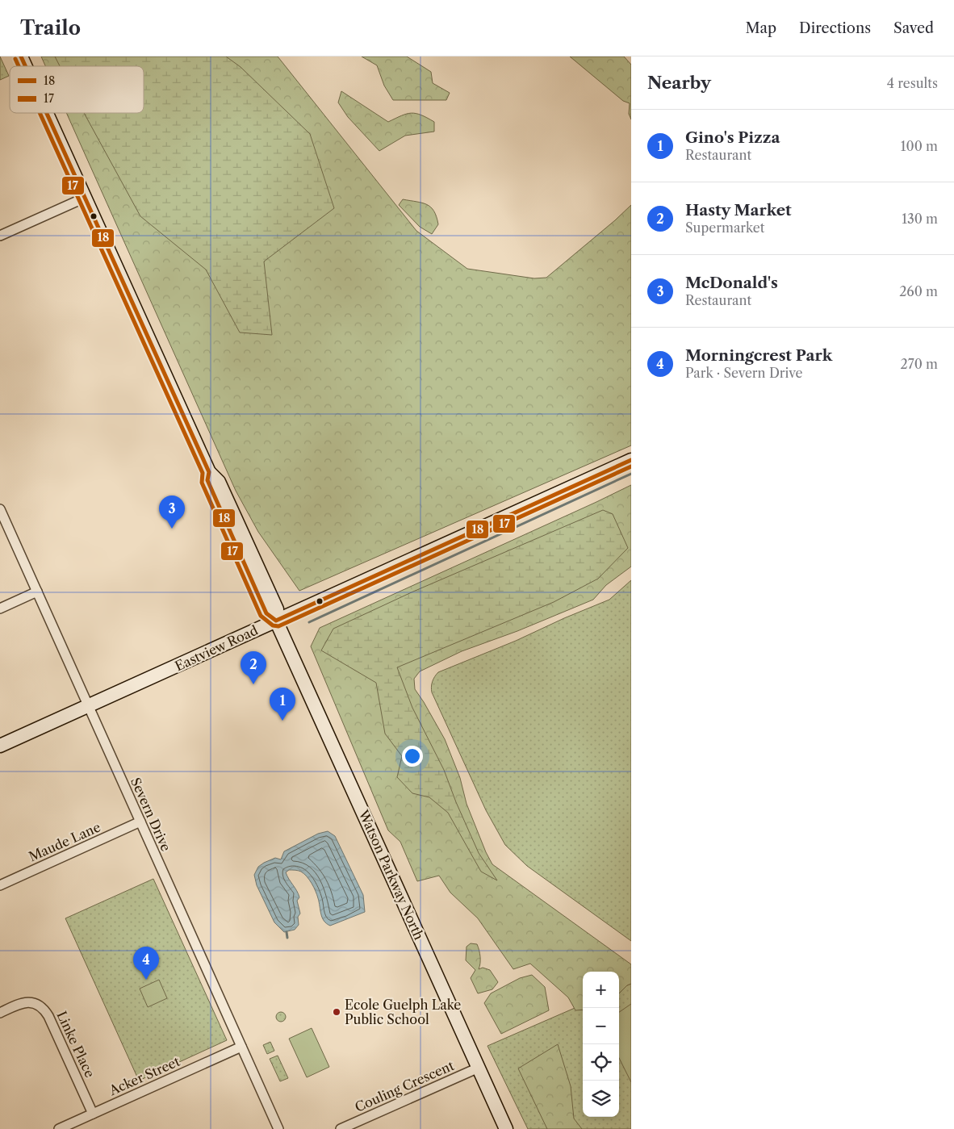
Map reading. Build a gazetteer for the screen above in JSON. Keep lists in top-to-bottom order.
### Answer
{
  "streets": {
    "main road": ["Eastview Road", "Watson Parkway North"],
    "street": [
      "Severn Drive",
      "Maude Lane",
      "Linke Place",
      "Acker Street",
      "Couling Crescent"
    ]
  },
  "crossings": [
    ["Eastview Road", "Severn Drive"],
    ["Eastview Road", "Watson Parkway North"],
    ["Severn Drive", "Maude Lane"],
    ["Severn Drive", "Acker Street"],
    ["Watson Parkway North", "Couling Crescent"],
    ["Linke Place", "Acker Street"]
  ],
  "places": ["Ecole Guelph Lake Public School"],
  "lines": ["transit line 18", "transit line 17"],
  "legend": ["18", "17"],
  "page": {
    "header": "Trailo",
    "nav": ["Map", "Directions", "Saved"],
    "heading": ["Nearby", "4 results"],
    "list": [
      {
        "mark": "1",
        "name": "Gino's Pizza",
        "note": "Restaurant",
        "value": "100 m"
      },
      {
        "mark": "2",
        "name": "Hasty Market",
        "note": "Supermarket",
        "value": "130 m"
      },
      {
        "mark": "3",
        "name": "McDonald's",
        "note": "Restaurant",
        "value": "260 m"
      },
      {
        "mark": "4",
        "name": "Morningcrest Park",
        "note": "Park · Severn Drive",
        "value": "270 m"
      }
    ],
    "pins": [
      "3",
      "2",
      "1",
      "4"
    ],
    "map_buttons": ["+", "−"]
  }
}
